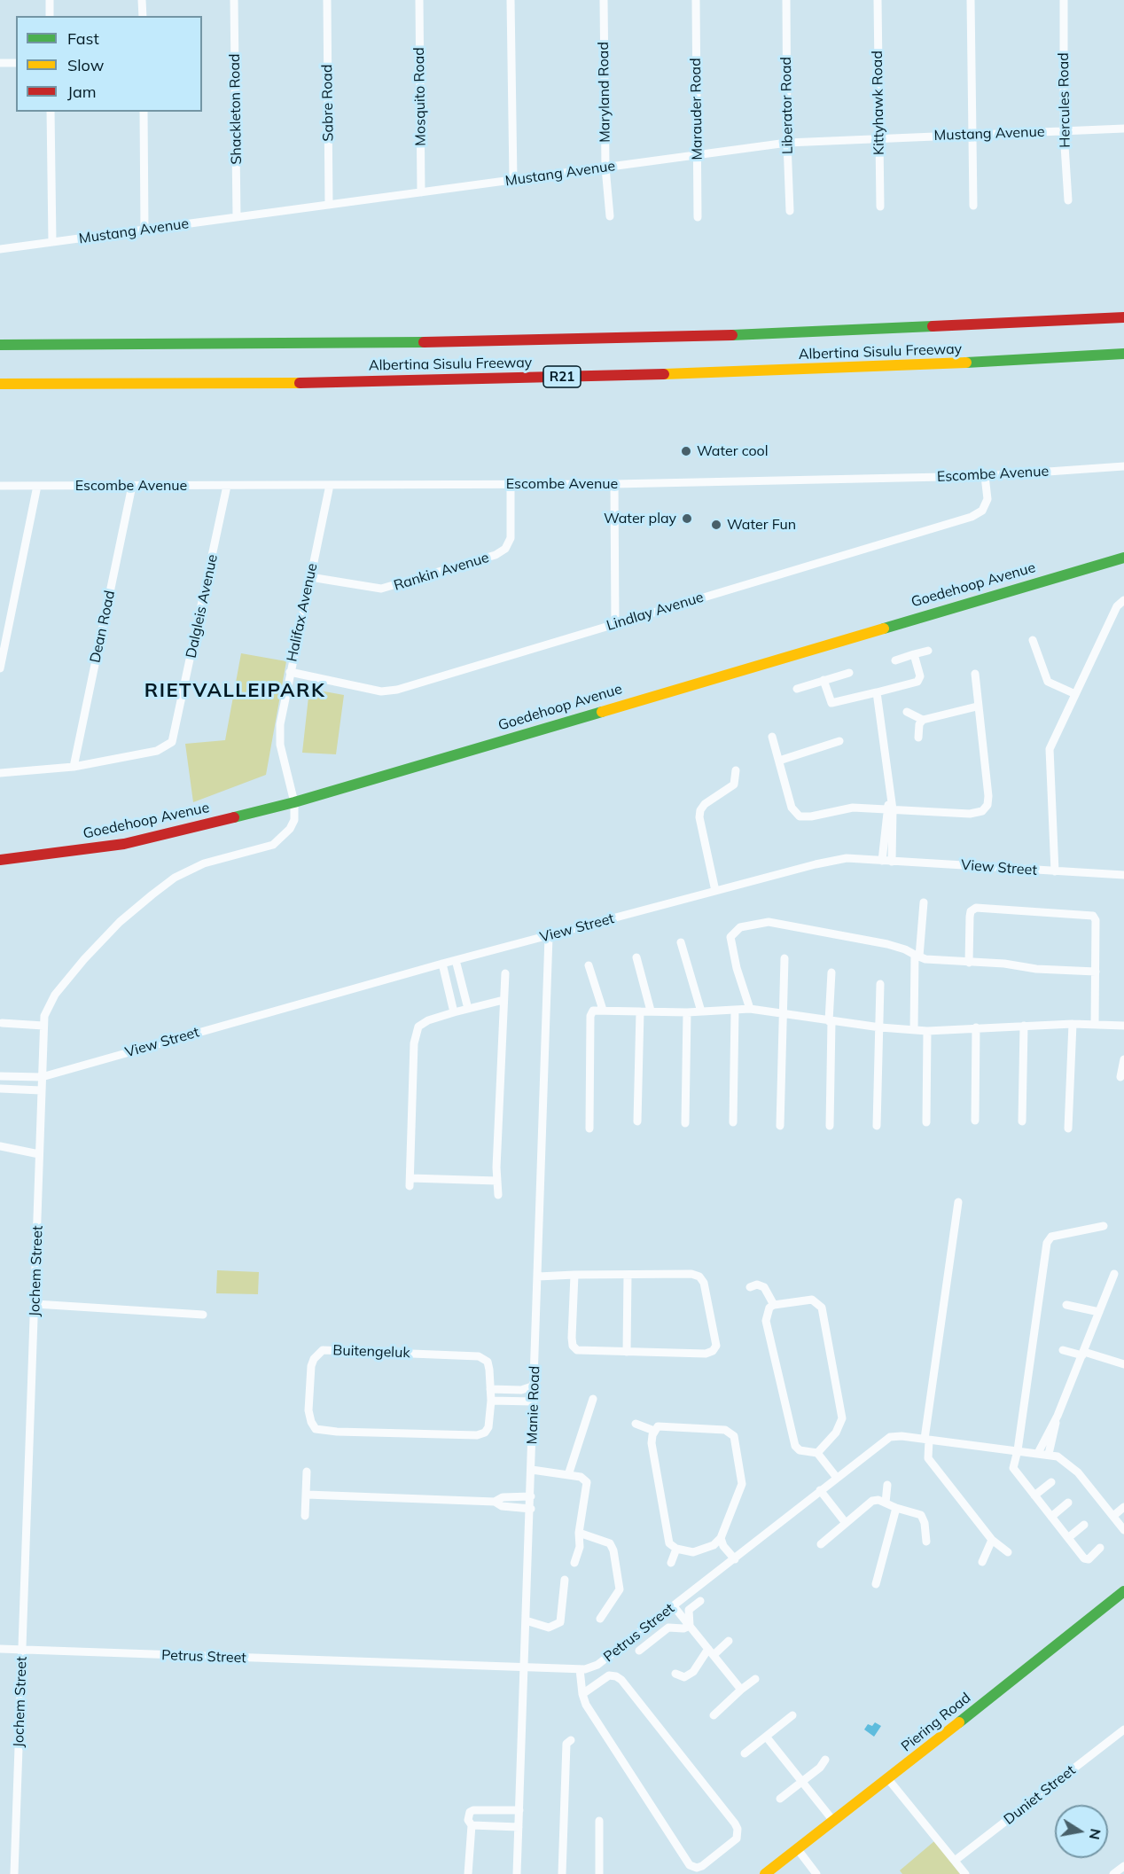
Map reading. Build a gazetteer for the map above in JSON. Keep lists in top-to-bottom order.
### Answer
{
  "streets": {
    "main road": [
      "Albertina Sisulu Freeway",
      "R21",
      "Goedehoop Avenue",
      "Piering Road"
    ],
    "street": [
      "Maryland Road",
      "Mosquito Road",
      "Hercules Road",
      "Sabre Road",
      "Kittyhawk Road",
      "Liberator Road",
      "Shackleton Road",
      "Marauder Road",
      "Mustang Avenue",
      "Escombe Avenue",
      "Rankin Avenue",
      "Dalgleis Avenue",
      "Lindlay Avenue",
      "Halifax Avenue",
      "Dean Road",
      "View Street",
      "Jochem Street",
      "Buitengeluk",
      "Manie Road",
      "Petrus Street",
      "Duniet Street"
    ]
  },
  "crossings": [
    ["Maryland Road", "Mustang Avenue"],
    ["Mosquito Road", "Mustang Avenue"],
    ["Hercules Road", "Mustang Avenue"],
    ["Sabre Road", "Mustang Avenue"],
    ["Kittyhawk Road", "Mustang Avenue"],
    ["Liberator Road", "Mustang Avenue"],
    ["Shackleton Road", "Mustang Avenue"],
    ["Marauder Road", "Mustang Avenue"],
    ["Escombe Avenue", "Rankin Avenue"],
    ["Escombe Avenue", "Dalgleis Avenue"],
    ["Escombe Avenue", "Lindlay Avenue"],
    ["Escombe Avenue", "Halifax Avenue"],
    ["Escombe Avenue", "Dean Road"],
    ["Rankin Avenue", "Halifax Avenue"],
    ["Goedehoop Avenue", "Halifax Avenue"],
    ["Goedehoop Avenue", "Jochem Street"],
    ["Dalgleis Avenue", "Dean Road"],
    ["Lindlay Avenue", "Halifax Avenue"],
    ["Halifax Avenue", "Jochem Street"],
    ["View Street", "Jochem Street"],
    ["View Street", "Manie Road"],
    ["Jochem Street", "Petrus Street"],
    ["Manie Road", "Petrus Street"]
  ],
  "districts": ["RIETVALLEIPARK"],
  "places": ["Water cool", "Water play", "Water Fun"],
  "legend": ["Fast", "Slow", "Jam"],
  "north": "right"
}
